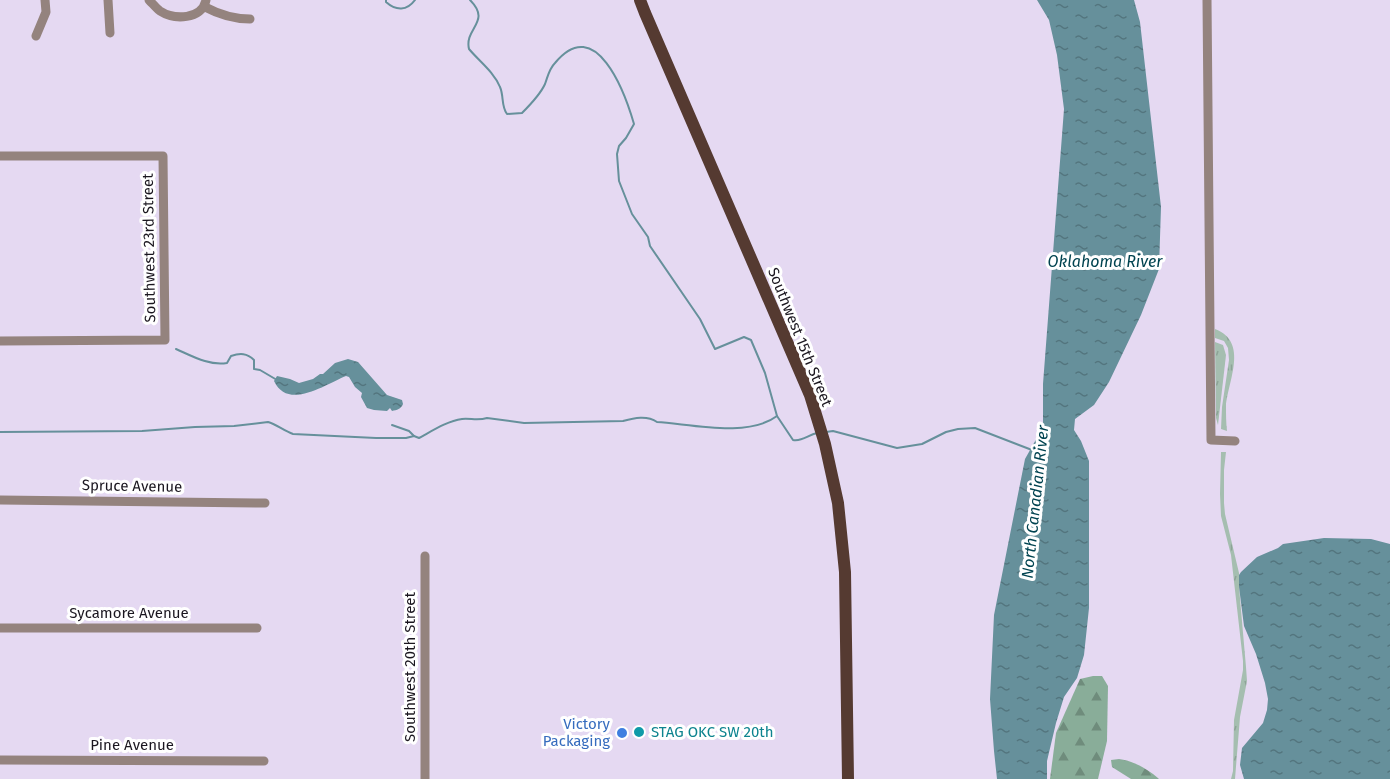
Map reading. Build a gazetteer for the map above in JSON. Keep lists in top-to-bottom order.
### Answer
{
  "streets": {
    "main road": ["Southwest 15th Street"],
    "street": [
      "Southwest 23rd Street",
      "Spruce Avenue",
      "Sycamore Avenue",
      "Southwest 20th Street",
      "Pine Avenue"
    ]
  },
  "water": ["Oklahoma River", "North Canadian River"],
  "places": ["STAG OKC SW 20th", "Victory Packaging"]
}
